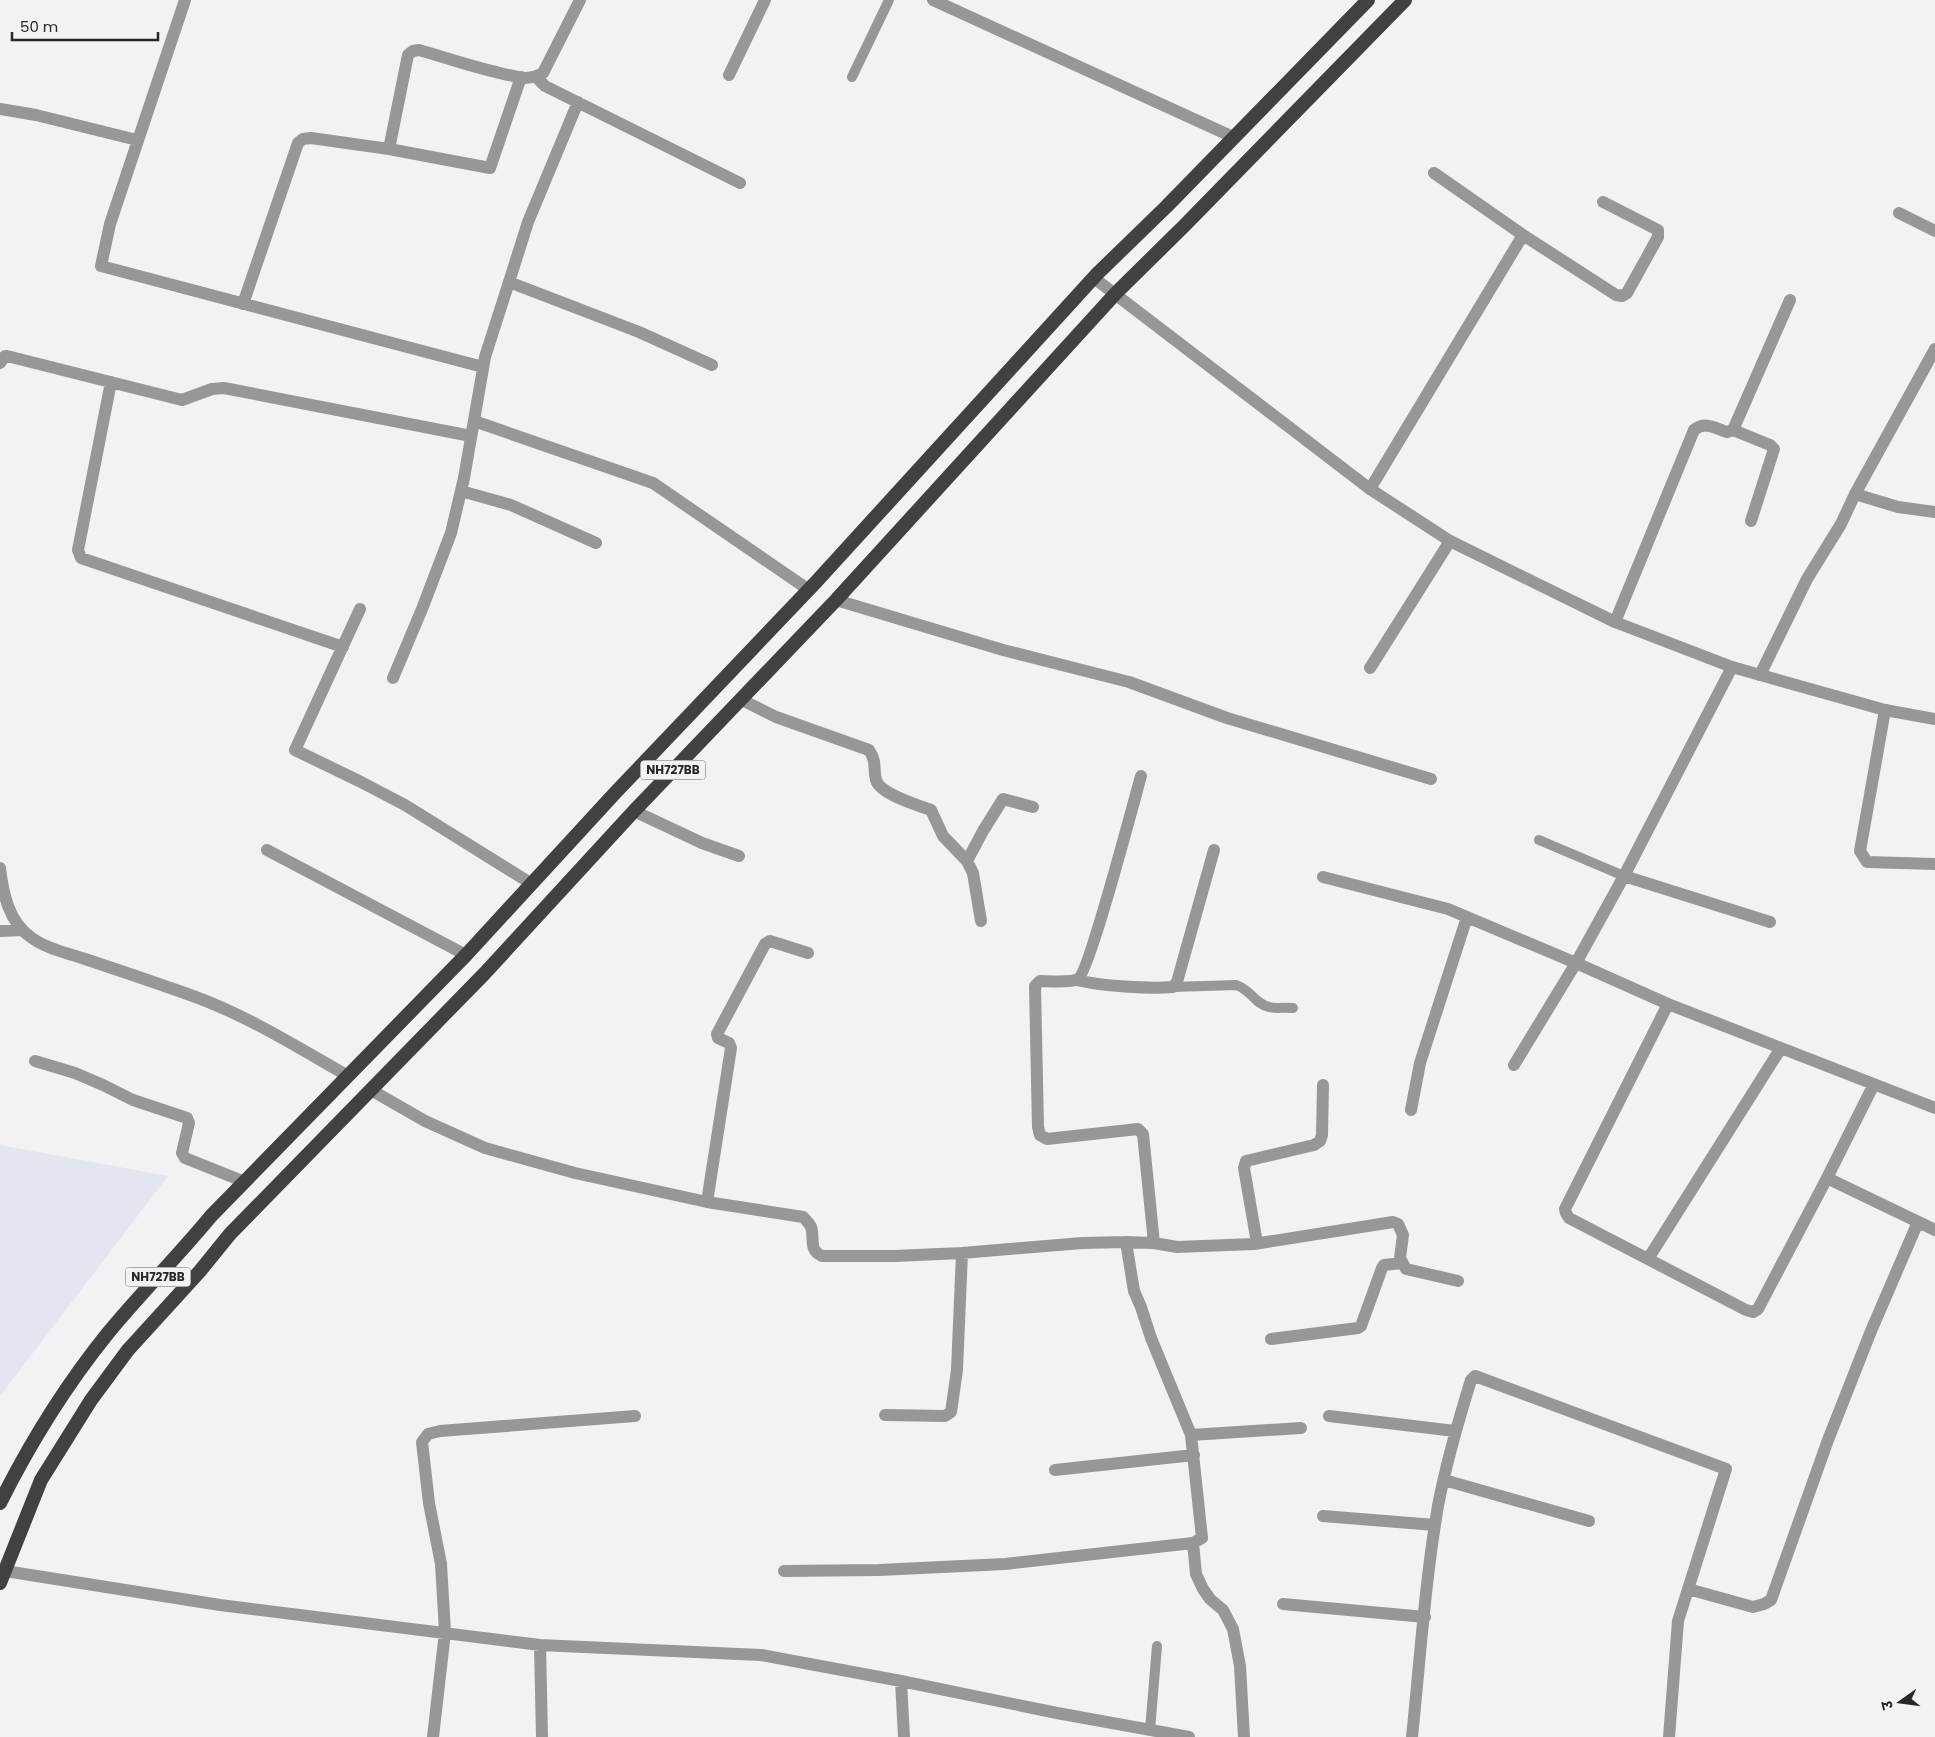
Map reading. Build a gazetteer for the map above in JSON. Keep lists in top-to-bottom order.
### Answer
{
  "streets": {
    "highway": ["NH727BB"]
  },
  "scale_bar": "50 m",
  "north": "left"
}
